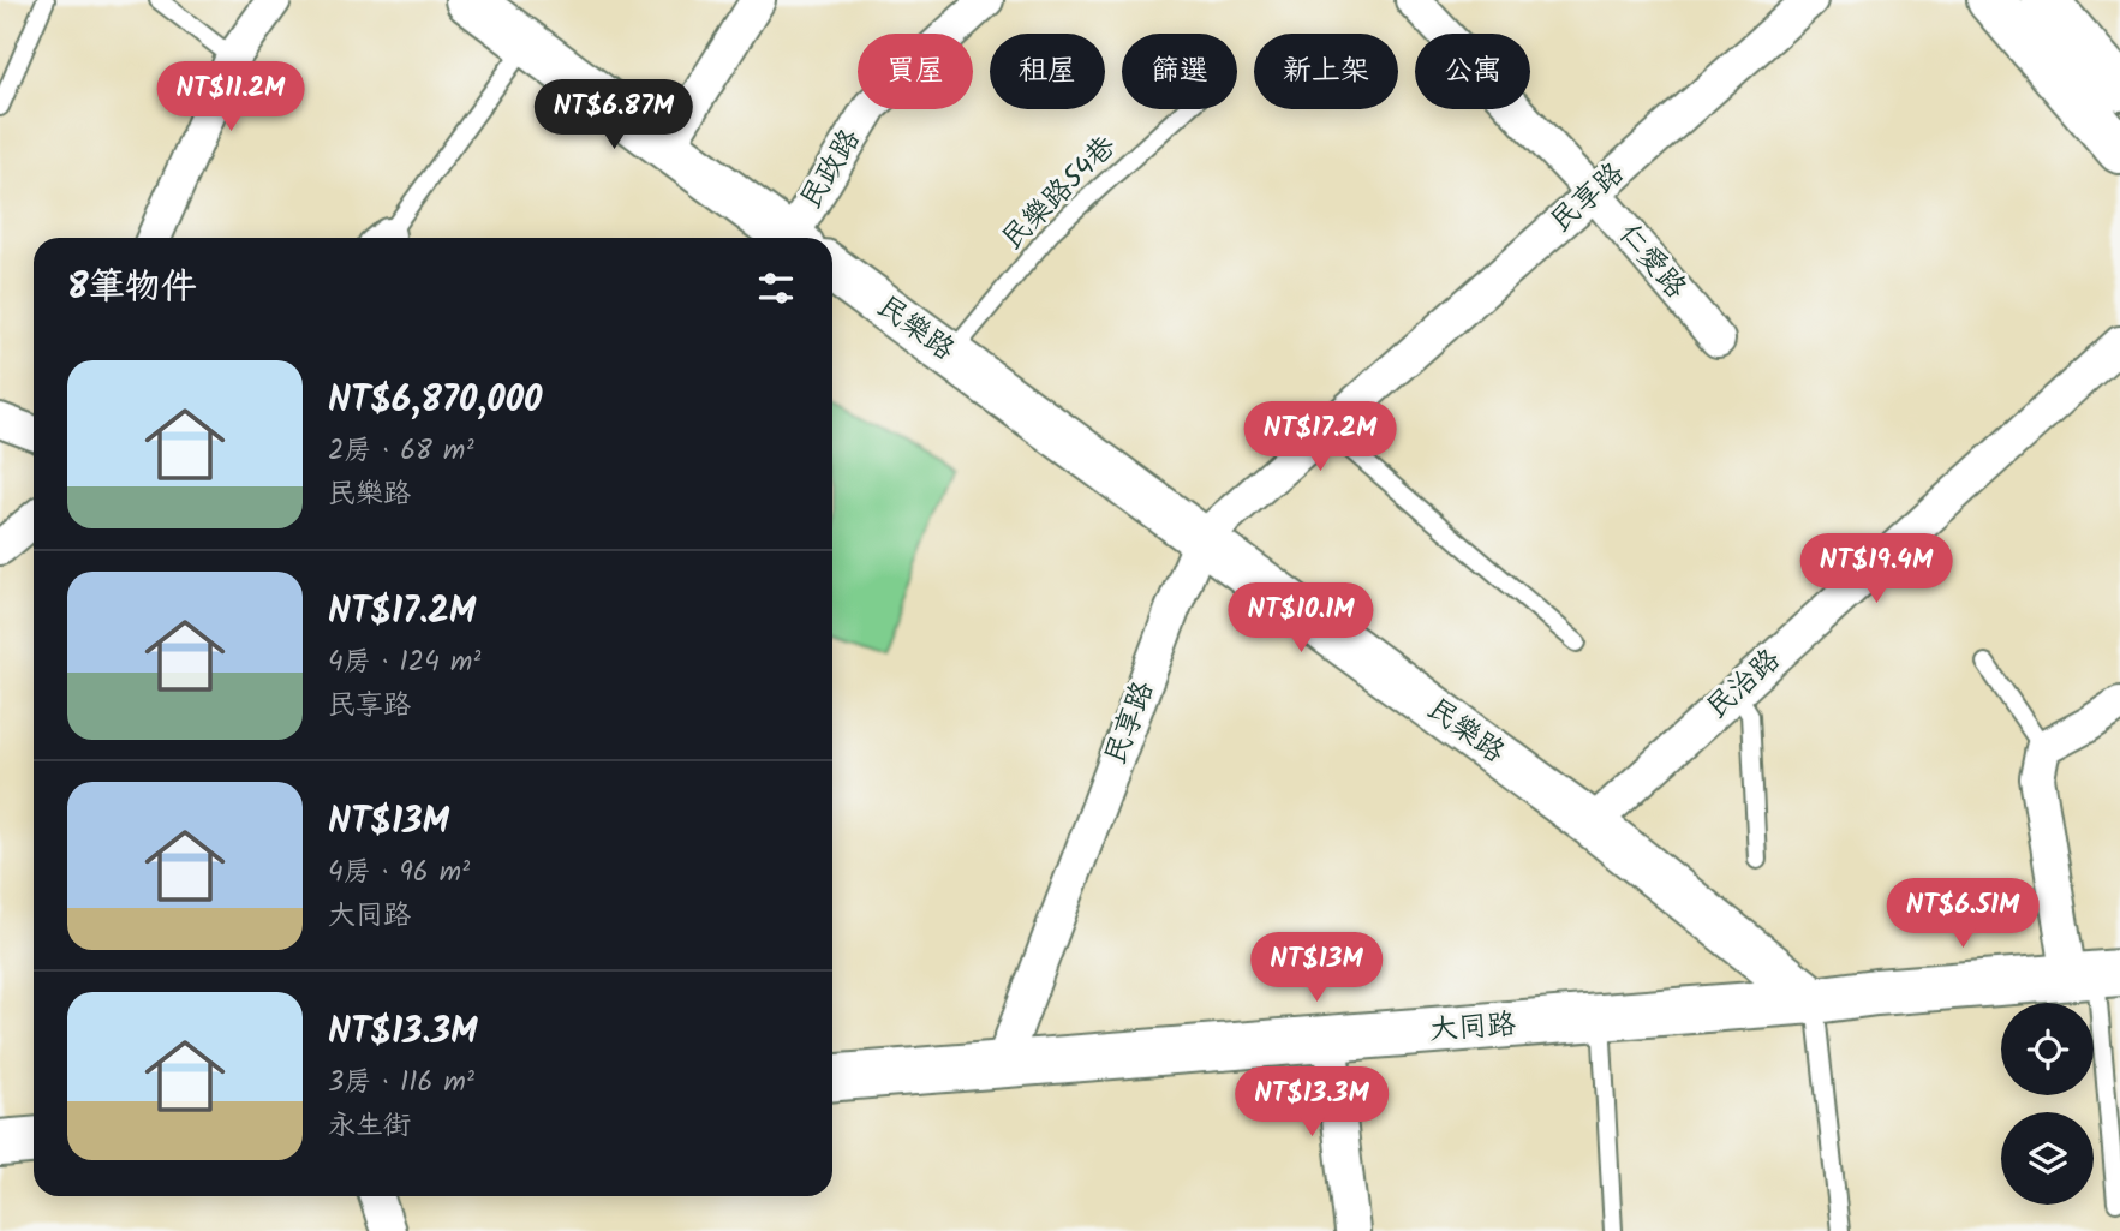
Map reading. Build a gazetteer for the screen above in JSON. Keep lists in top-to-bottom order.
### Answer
{
  "streets": {
    "main road": ["民樂路", "大同路"],
    "street": [
      "民政路",
      "民享路",
      "仁愛路",
      "民治路"
    ],
    "lane": ["民樂路54巷"]
  },
  "crossings": [
    ["民樂路54巷", "民樂路"],
    ["民享路", "仁愛路"],
    ["民享路", "民樂路"],
    ["民享路", "大同路"],
    ["民樂路", "民治路"],
    ["民樂路", "大同路"]
  ],
  "page": {
    "chip": [
      "買屋",
      "租屋",
      "篩選",
      "新上架",
      "公寓"
    ],
    "price": [
      "NT$11.2M",
      "NT$6.87M",
      "NT$17.2M",
      "NT$19.4M",
      "NT$10.1M",
      "NT$6.51M",
      "NT$13M",
      "NT$13.3M"
    ],
    "heading": "8筆物件",
    "list": [
      {
        "name": "NT$6,870,000",
        "note": "2房 · 68 m² · 民樂路"
      },
      {
        "name": "NT$17.2M",
        "note": "4房 · 124 m² · 民享路"
      },
      {
        "name": "NT$13M",
        "note": "4房 · 96 m² · 大同路"
      },
      {
        "name": "NT$13.3M",
        "note": "3房 · 116 m² · 永生街"
      }
    ]
  }
}
